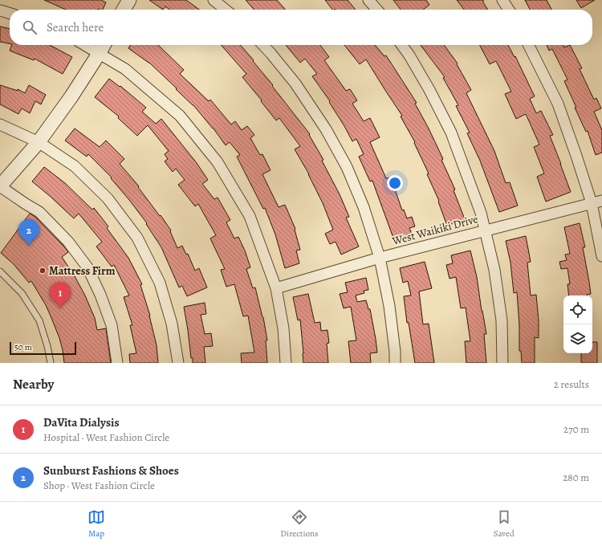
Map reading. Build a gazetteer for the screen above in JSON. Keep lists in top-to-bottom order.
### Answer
{
  "streets": {
    "street": ["West Waikiki Drive"]
  },
  "places": ["Mattress Firm"],
  "scale_bar": "50 m",
  "page": {
    "search": "Search here",
    "pins": ["2", "1"],
    "scale": "50 m",
    "heading": ["Nearby", "2 results"],
    "list": [
      {
        "mark": "1",
        "name": "DaVita Dialysis",
        "note": "Hospital · West Fashion Circle",
        "value": "270 m"
      },
      {
        "mark": "2",
        "name": "Sunburst Fashions & Shoes",
        "note": "Shop · West Fashion Circle",
        "value": "280 m"
      }
    ],
    "nav": ["Map", "Directions", "Saved"]
  }
}
